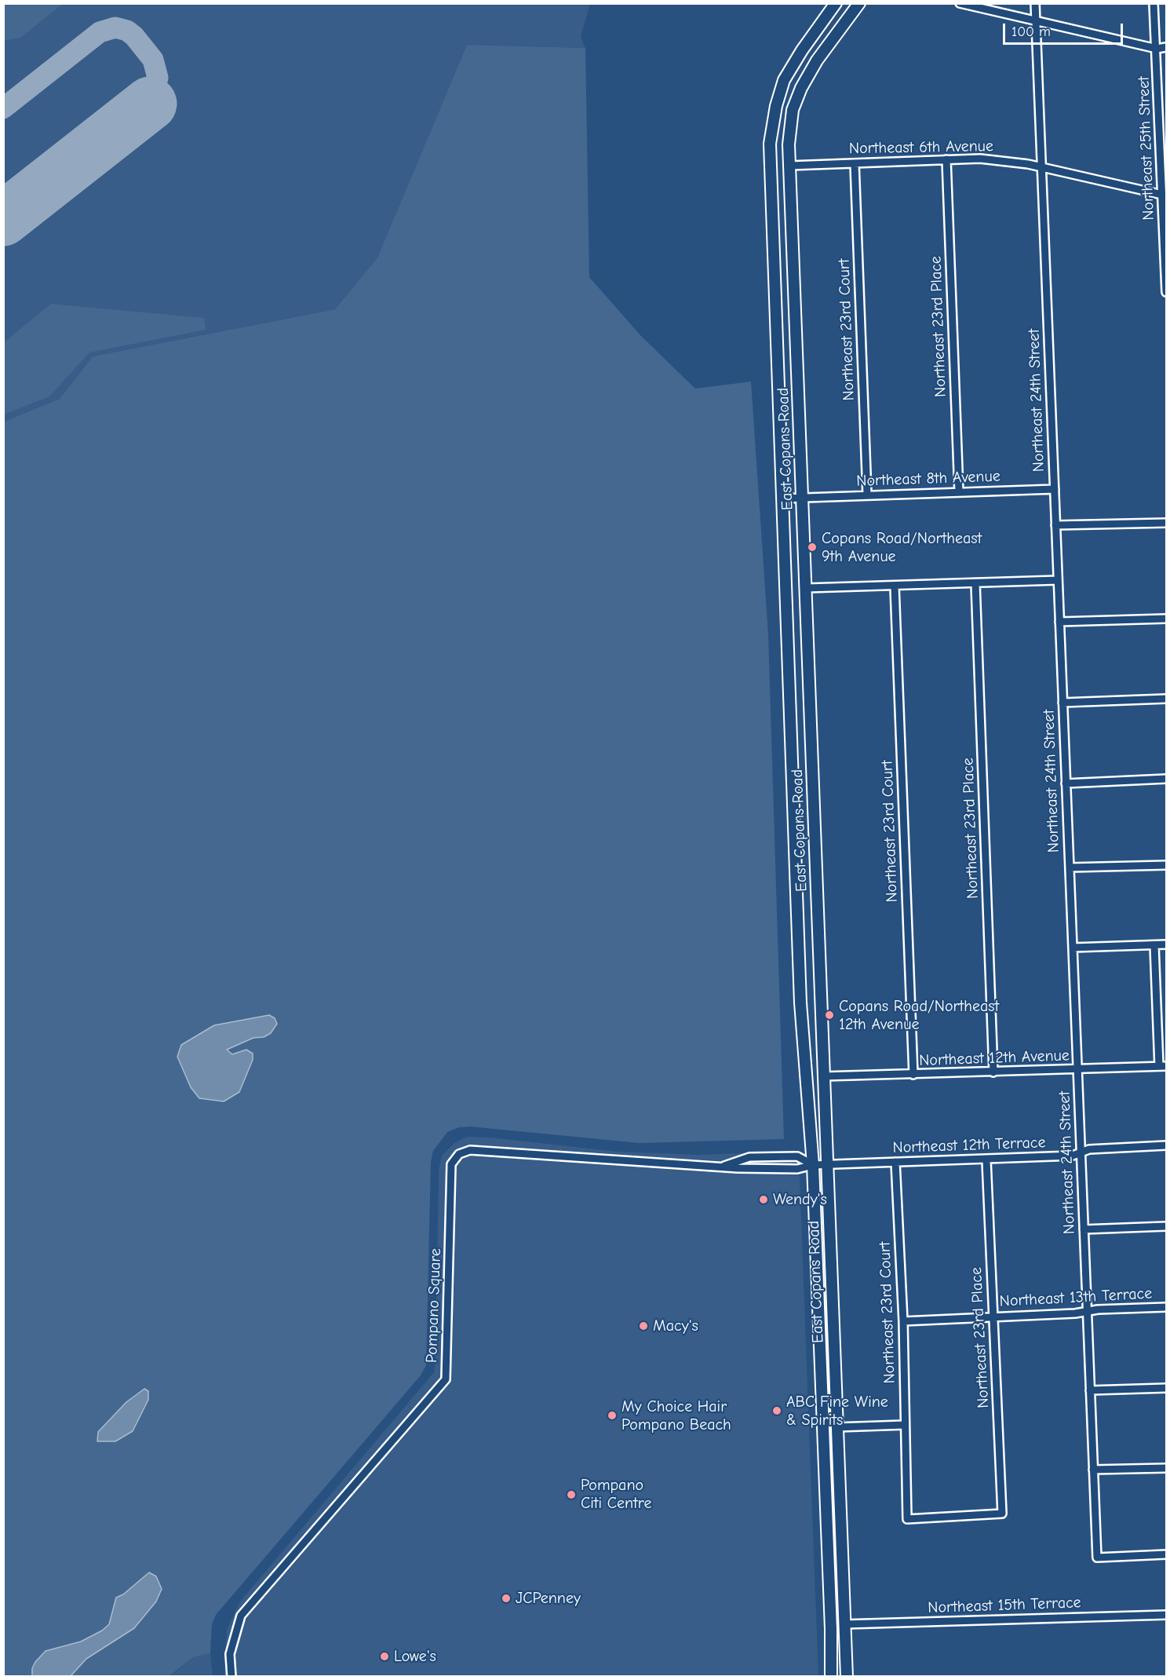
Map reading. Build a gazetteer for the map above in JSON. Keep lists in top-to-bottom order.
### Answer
{
  "streets": {
    "main road": ["East Copans Road"],
    "street": [
      "Northeast 6th Avenue",
      "Northeast 25th Street",
      "Northeast 23rd Place",
      "Northeast 23rd Court",
      "Northeast 24th Street",
      "Northeast 8th Avenue",
      "Northeast 12th Avenue",
      "Northeast 12th Terrace",
      "Northeast 13th Terrace",
      "Pompano Square",
      "Northeast 15th Terrace"
    ]
  },
  "crossings": [
    ["Northeast 6th Avenue", "Northeast 25th Street"],
    ["Northeast 6th Avenue", "Northeast 23rd Place"],
    ["Northeast 6th Avenue", "Northeast 23rd Court"],
    ["Northeast 6th Avenue", "Northeast 24th Street"],
    ["Northeast 6th Avenue", "East Copans Road"],
    ["Northeast 23rd Place", "Northeast 23rd Court"],
    ["Northeast 23rd Place", "Northeast 8th Avenue"],
    ["Northeast 23rd Place", "Northeast 12th Avenue"],
    ["Northeast 23rd Place", "Northeast 12th Terrace"],
    ["Northeast 23rd Place", "Northeast 13th Terrace"],
    ["Northeast 23rd Court", "Northeast 8th Avenue"],
    ["Northeast 23rd Court", "Northeast 12th Avenue"],
    ["Northeast 23rd Court", "Northeast 12th Terrace"],
    ["Northeast 23rd Court", "Northeast 13th Terrace"],
    ["Northeast 24th Street", "Northeast 8th Avenue"],
    ["Northeast 24th Street", "Northeast 12th Avenue"],
    ["Northeast 24th Street", "Northeast 12th Terrace"],
    ["Northeast 24th Street", "Northeast 13th Terrace"],
    ["East Copans Road", "Northeast 8th Avenue"],
    ["East Copans Road", "Northeast 12th Avenue"],
    ["East Copans Road", "Northeast 12th Terrace"],
    ["East Copans Road", "Pompano Square"],
    ["East Copans Road", "Northeast 15th Terrace"],
    ["Northeast 12th Terrace", "Pompano Square"]
  ],
  "places": [
    "Copans Road/Northeast 9th Avenue",
    "Copans Road/Northeast 12th Avenue",
    "Wendy's",
    "Macy's",
    "ABC Fine Wine & Spirits",
    "My Choice Hair Pompano Beach",
    "Pompano Citi Centre",
    "JCPenney",
    "Lowe's"
  ],
  "scale_bar": "100 m"
}
